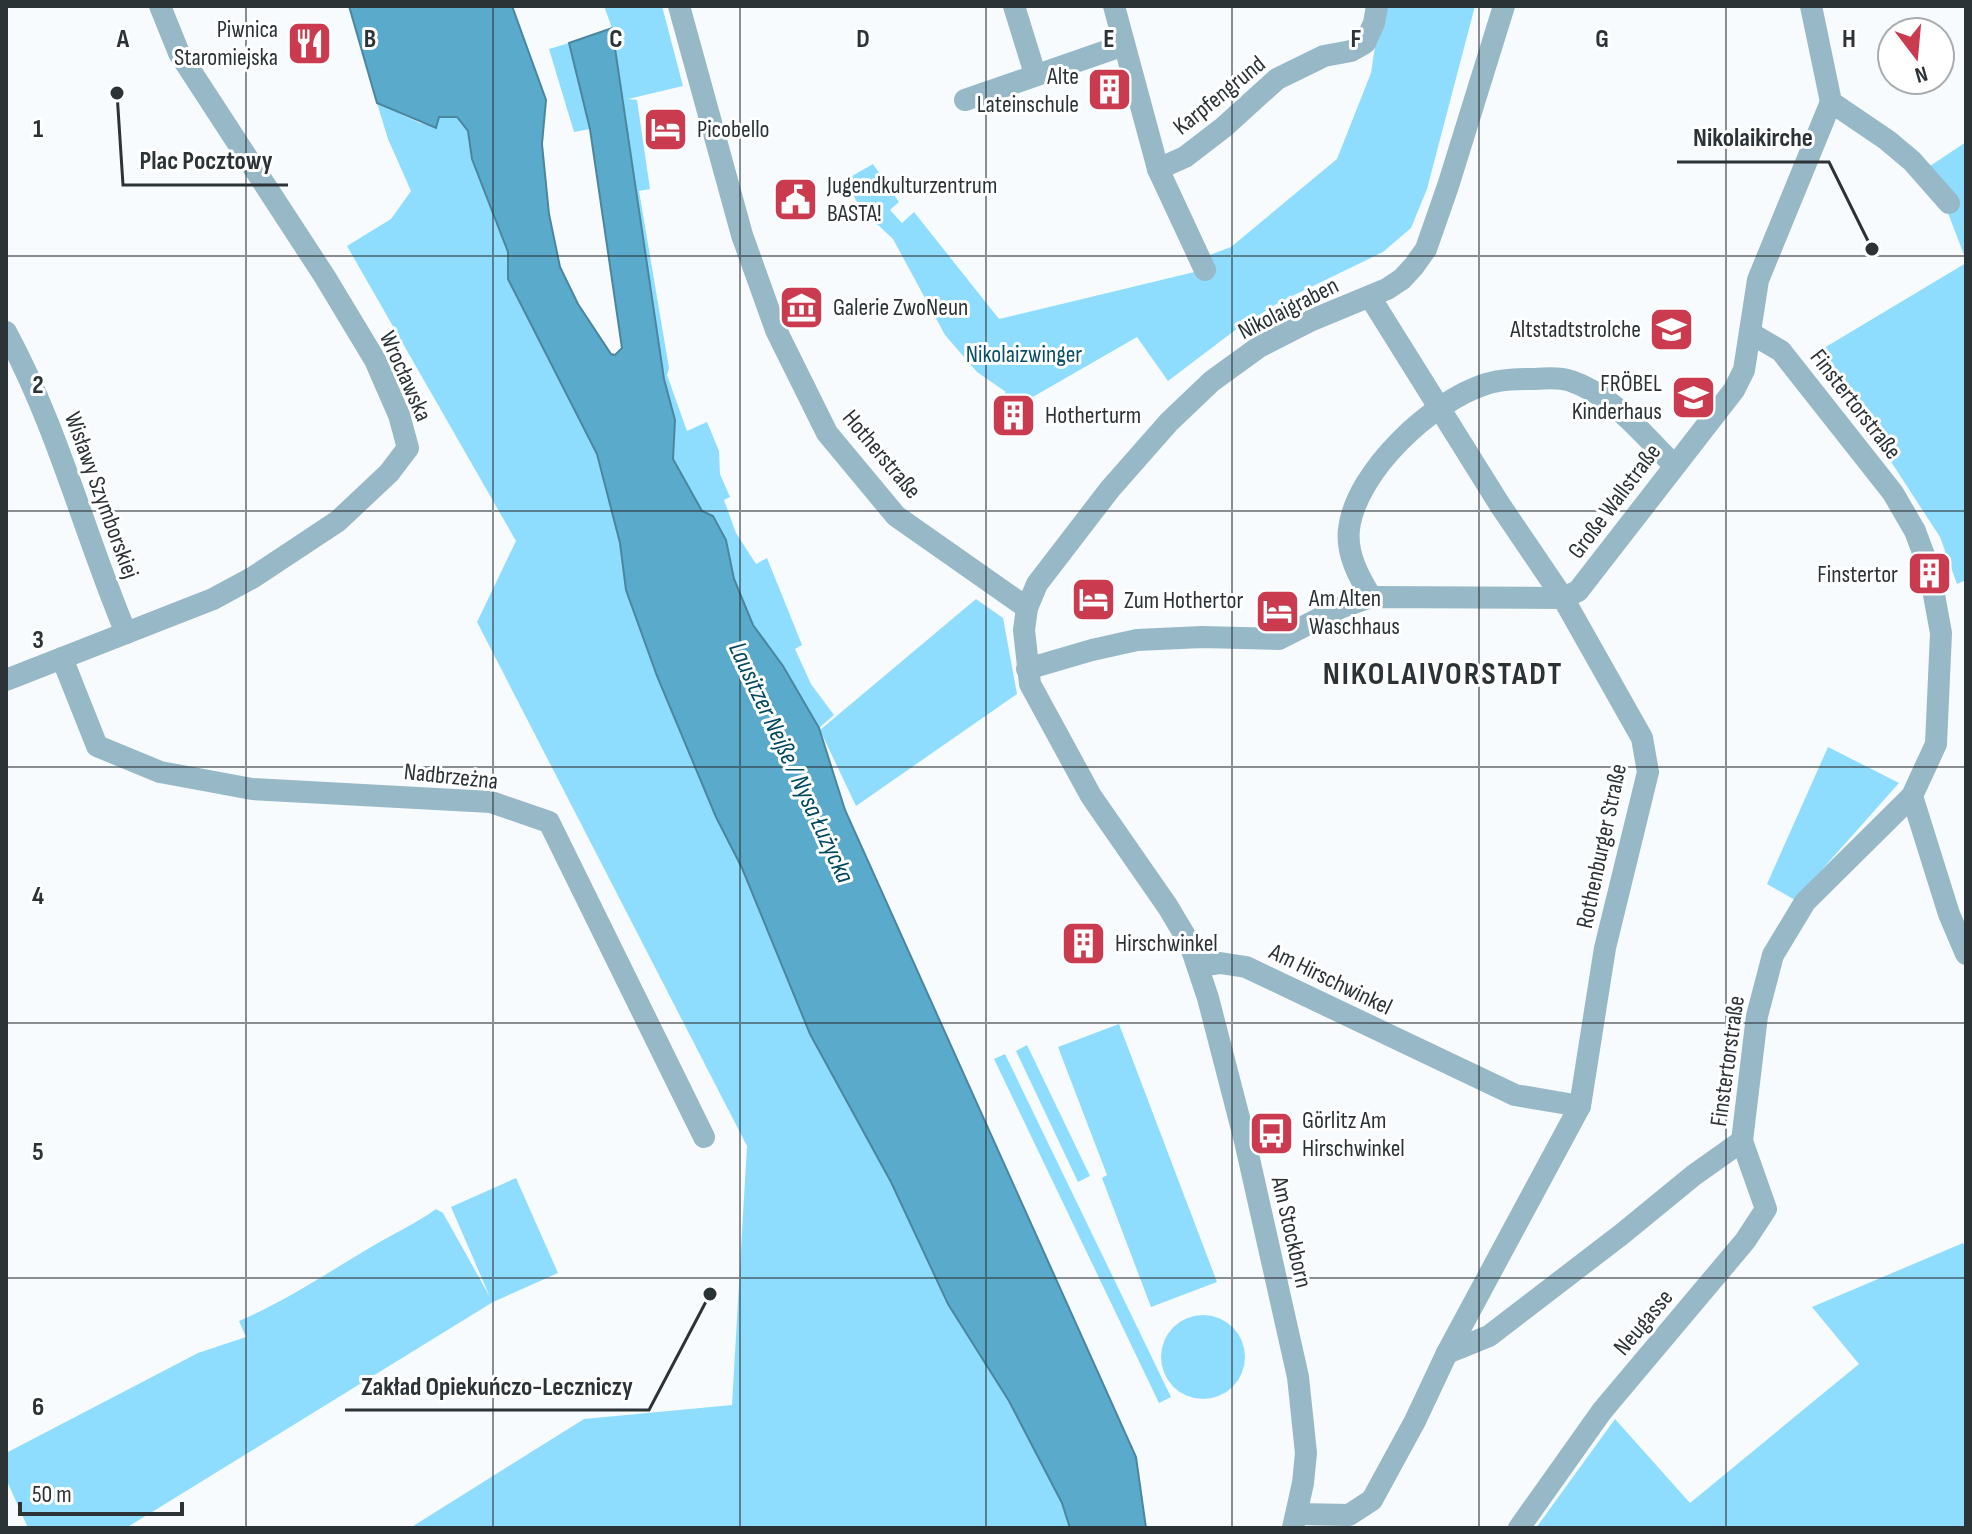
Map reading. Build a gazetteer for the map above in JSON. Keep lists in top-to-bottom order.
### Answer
{
  "streets": {
    "street": [
      "Karpfengrund",
      "Nikolaigraben",
      "Wrocławska",
      "Finstertorstraße",
      "Hotherstraße",
      "Wisławy Szymborskiej",
      "Große Wallstraße",
      "Nadbrzeżna",
      "Rothenburger Straße",
      "Am Hirschwinkel",
      "Am Stockborn",
      "Neugasse"
    ]
  },
  "crossings": [
    ["Nikolaigraben", "Hotherstraße"],
    ["Nikolaigraben", "Rothenburger Straße"],
    ["Wrocławska", "Wisławy Szymborskiej"],
    ["Wrocławska", "Nadbrzeżna"],
    ["Finstertorstraße", "Große Wallstraße"],
    ["Finstertorstraße", "Rothenburger Straße"],
    ["Finstertorstraße", "Neugasse"],
    ["Große Wallstraße", "Rothenburger Straße"],
    ["Rothenburger Straße", "Am Hirschwinkel"],
    ["Am Hirschwinkel", "Am Stockborn"]
  ],
  "districts": ["NIKOLAIVORSTADT"],
  "water": ["Lausitzer Neiße / Nysa Łużycka"],
  "parks": ["Nikolaizwinger"],
  "places": {
    "restaurant": ["Piwnica Staromiejska"],
    "building": [
      "Alte Lateinschule",
      "Hotherturm",
      "Finstertor",
      "Hirschwinkel"
    ],
    "other": ["Plac Pocztowy", "Nikolaikirche", "Zakład Opiekuńczo-Leczniczy"],
    "hotel": ["Picobello", "Zum Hothertor", "Am Alten Waschhaus"],
    "public building": ["Jugendkulturzentrum BASTA!"],
    "museum": ["Galerie ZwoNeun"],
    "school or university": ["Altstadtstrolche", "FRÖBEL Kinderhaus"],
    "bus stop": ["Görlitz Am Hirschwinkel"]
  },
  "scale_bar": "50 m",
  "north": "bottom",
  "grid": {
    "columns": [
      "A",
      "B",
      "C",
      "D",
      "E",
      "F",
      "G",
      "H"
    ],
    "rows": [
      "1",
      "2",
      "3",
      "4",
      "5",
      "6"
    ]
  }
}
